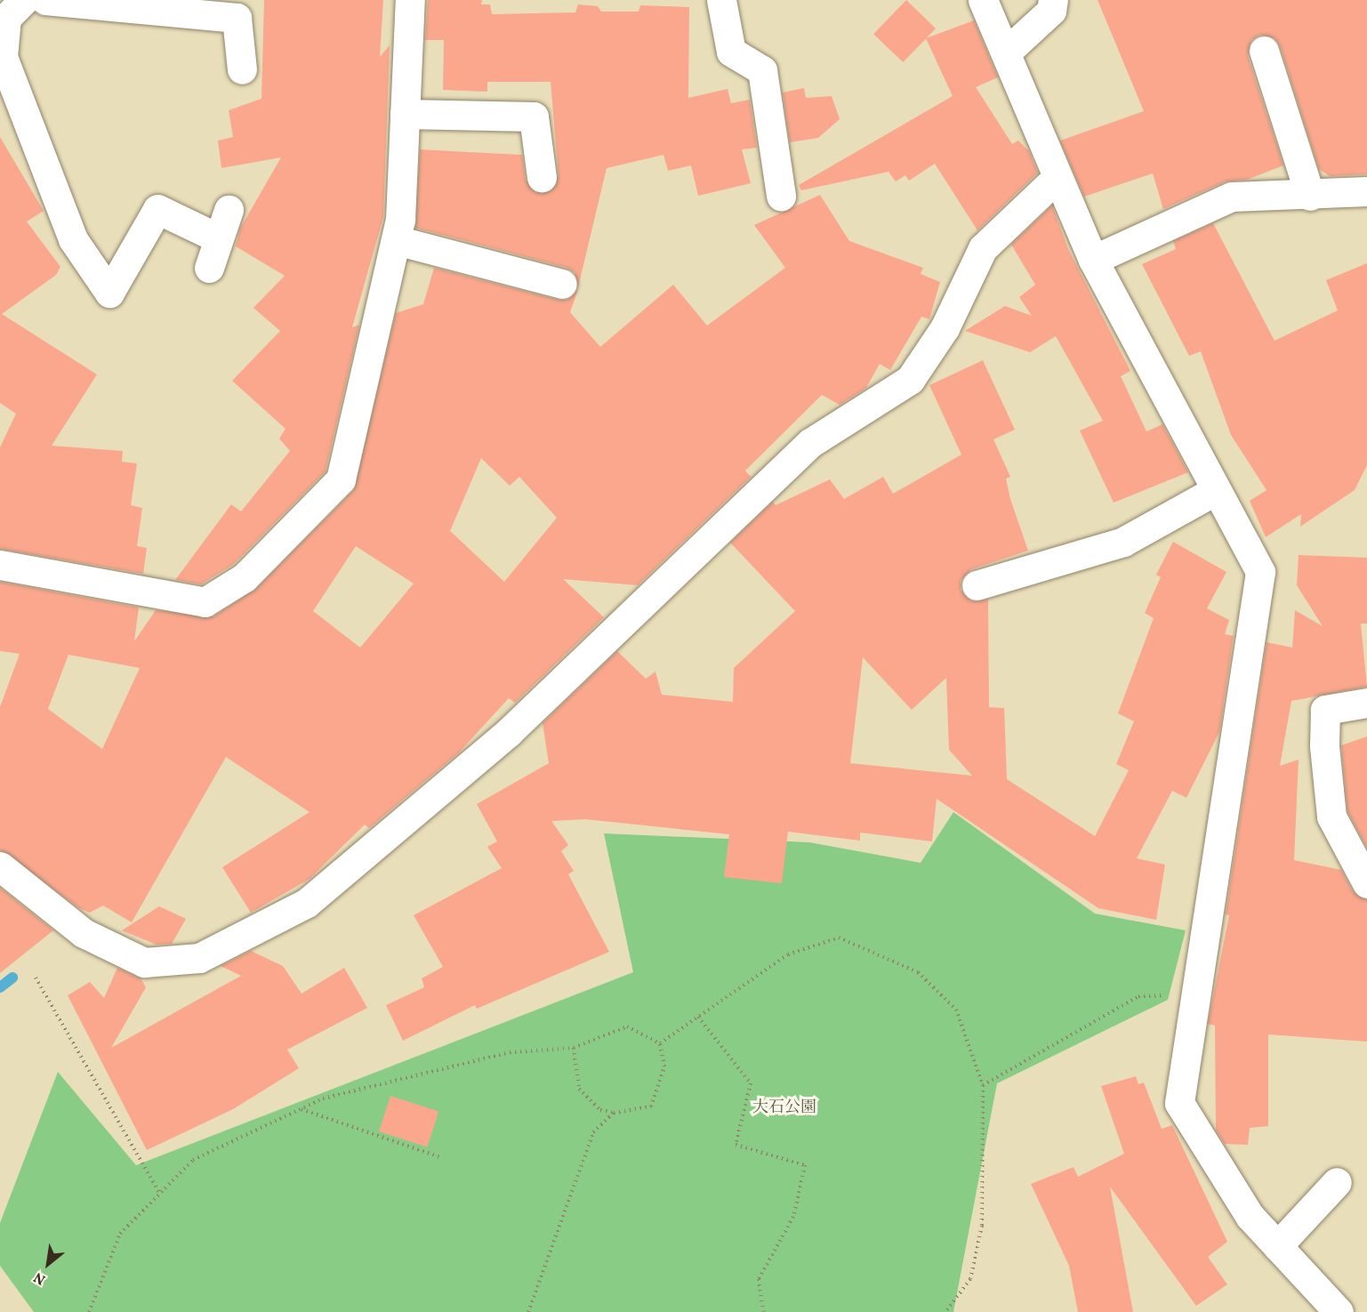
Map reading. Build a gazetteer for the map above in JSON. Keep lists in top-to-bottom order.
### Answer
{
  "parks": ["大石公園"],
  "north": "bottom left"
}
